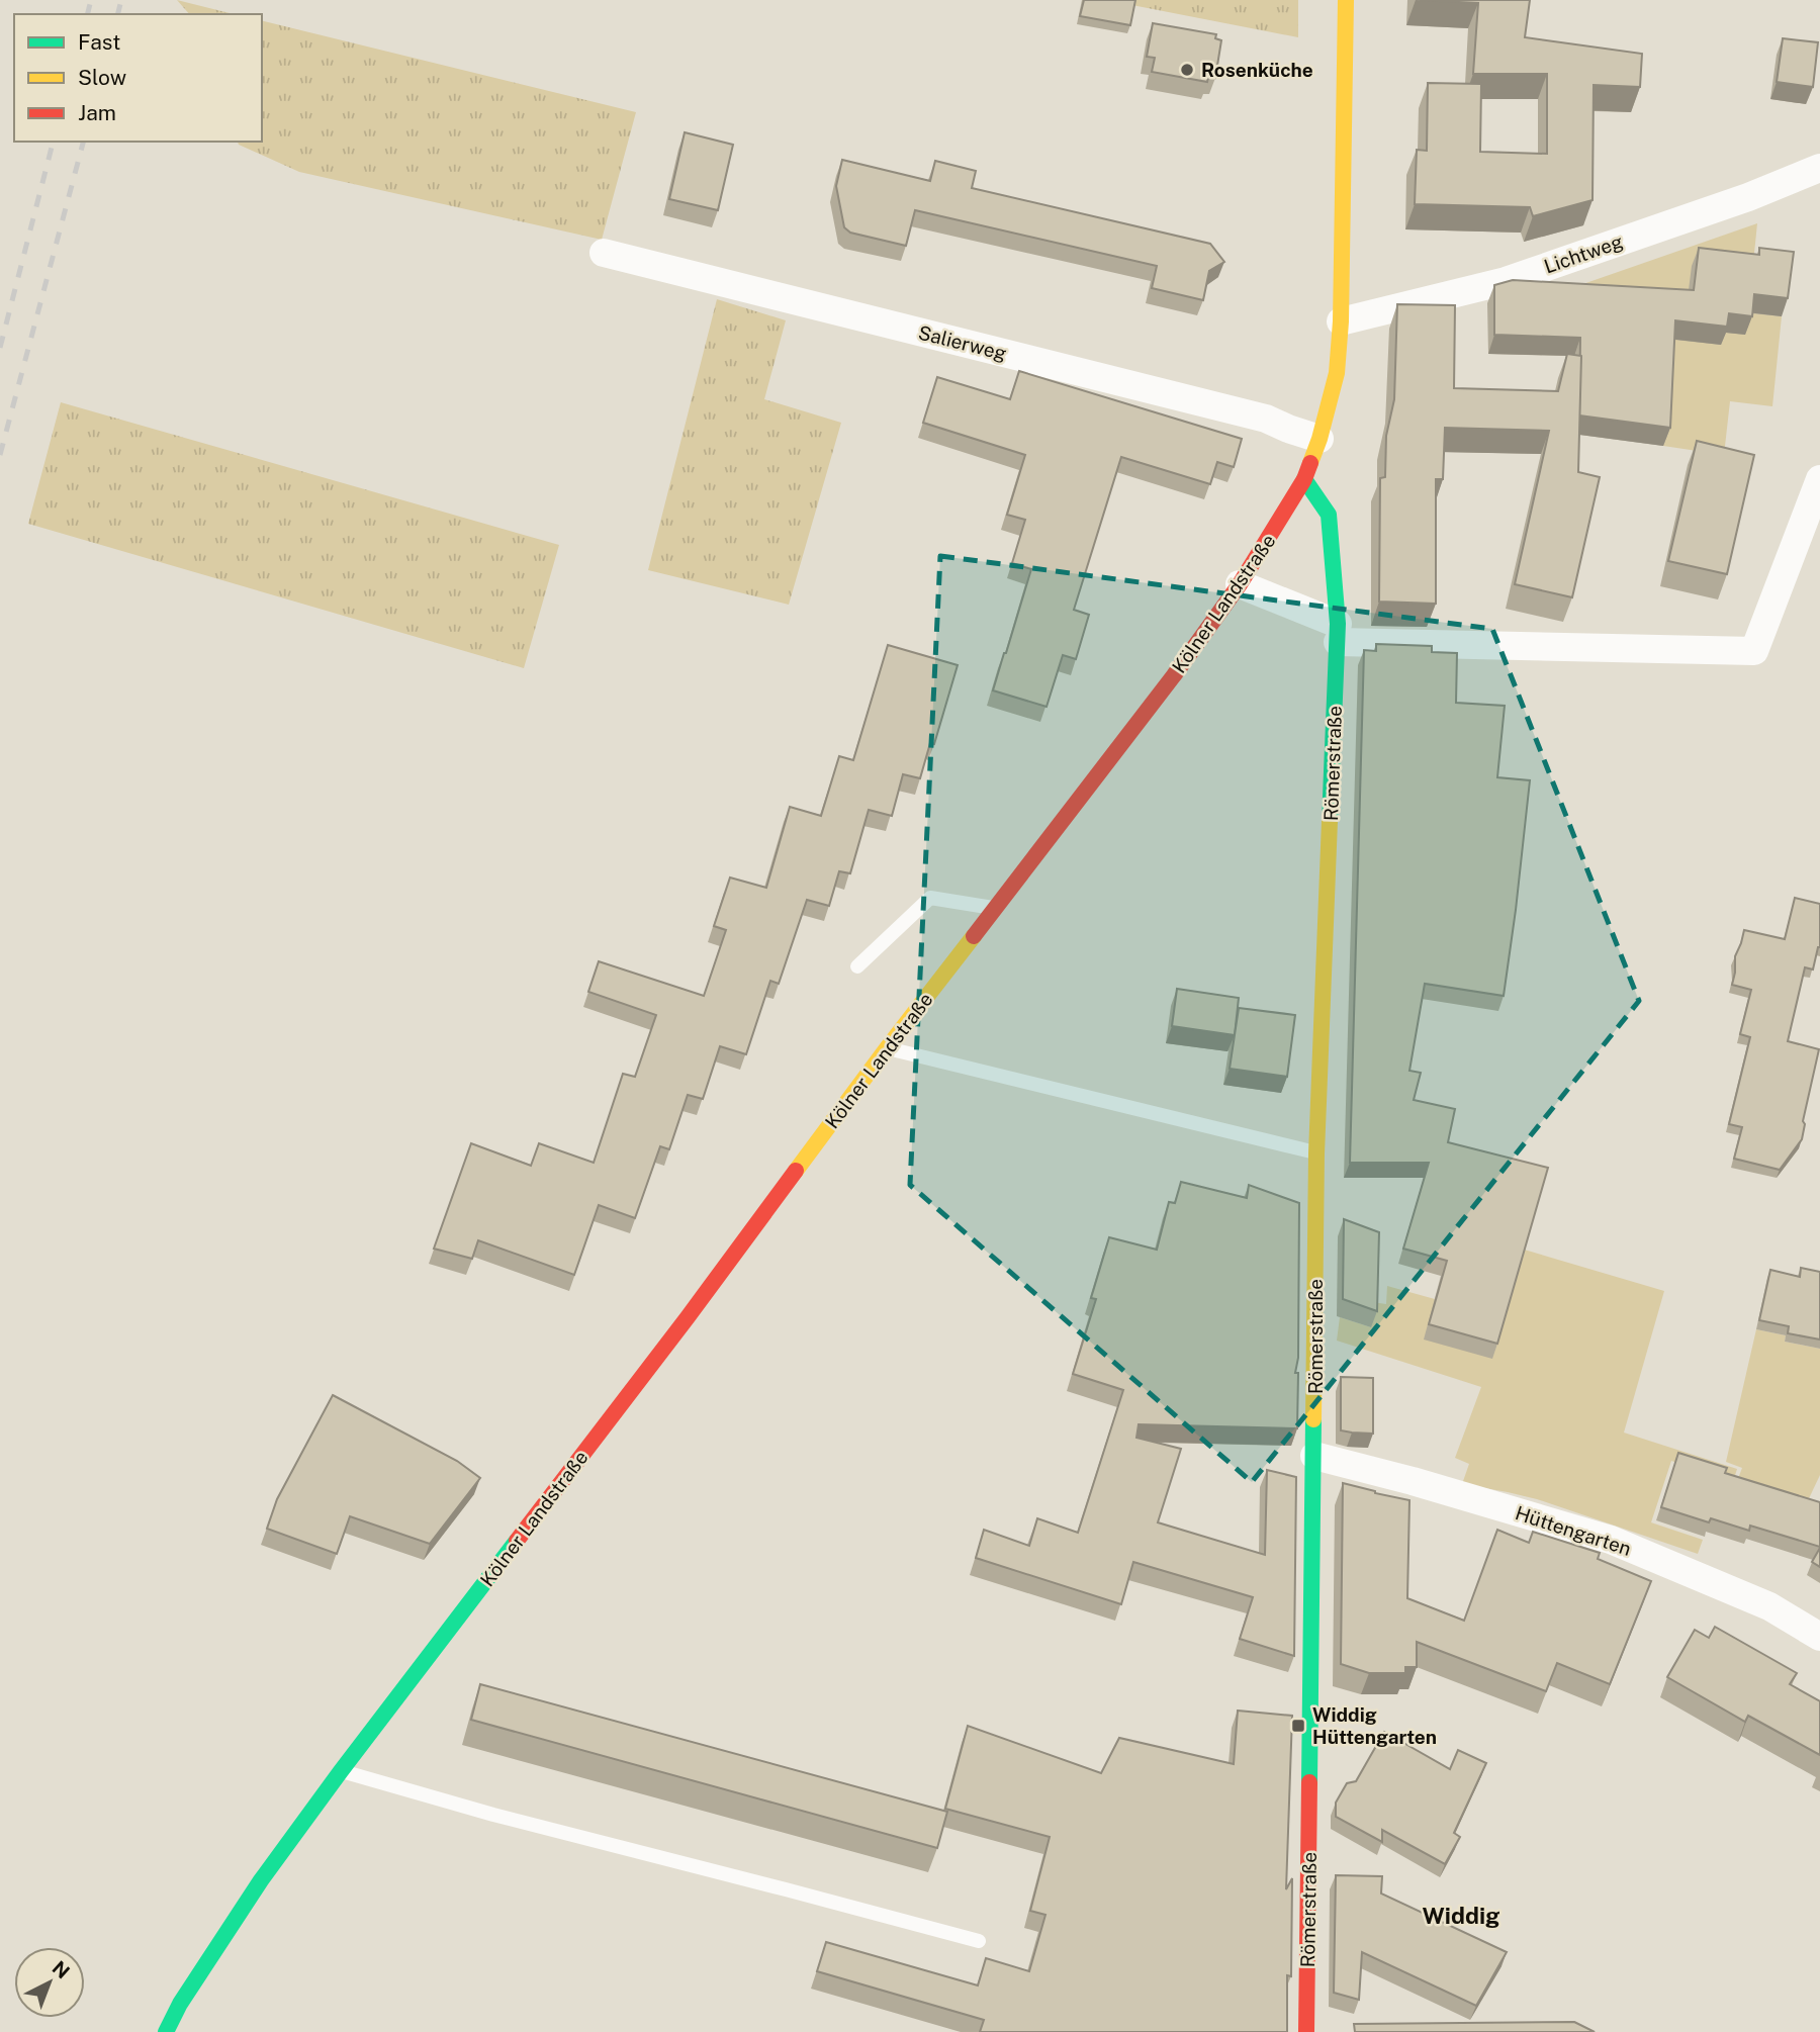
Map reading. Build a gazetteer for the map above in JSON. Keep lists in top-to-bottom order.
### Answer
{
  "streets": {
    "main road": ["Kölner Landstraße", "Römerstraße"],
    "street": ["Lichtweg", "Salierweg", "Hüttengarten"]
  },
  "crossings": [
    ["Lichtweg", "Kölner Landstraße"],
    ["Salierweg", "Kölner Landstraße"],
    ["Kölner Landstraße", "Römerstraße"],
    ["Römerstraße", "Hüttengarten"]
  ],
  "districts": ["Widdig"],
  "places": {
    "other": ["Rosenküche"],
    "transit": ["Widdig Hüttengarten"]
  },
  "legend": ["Fast", "Slow", "Jam"],
  "north": "top right"
}
